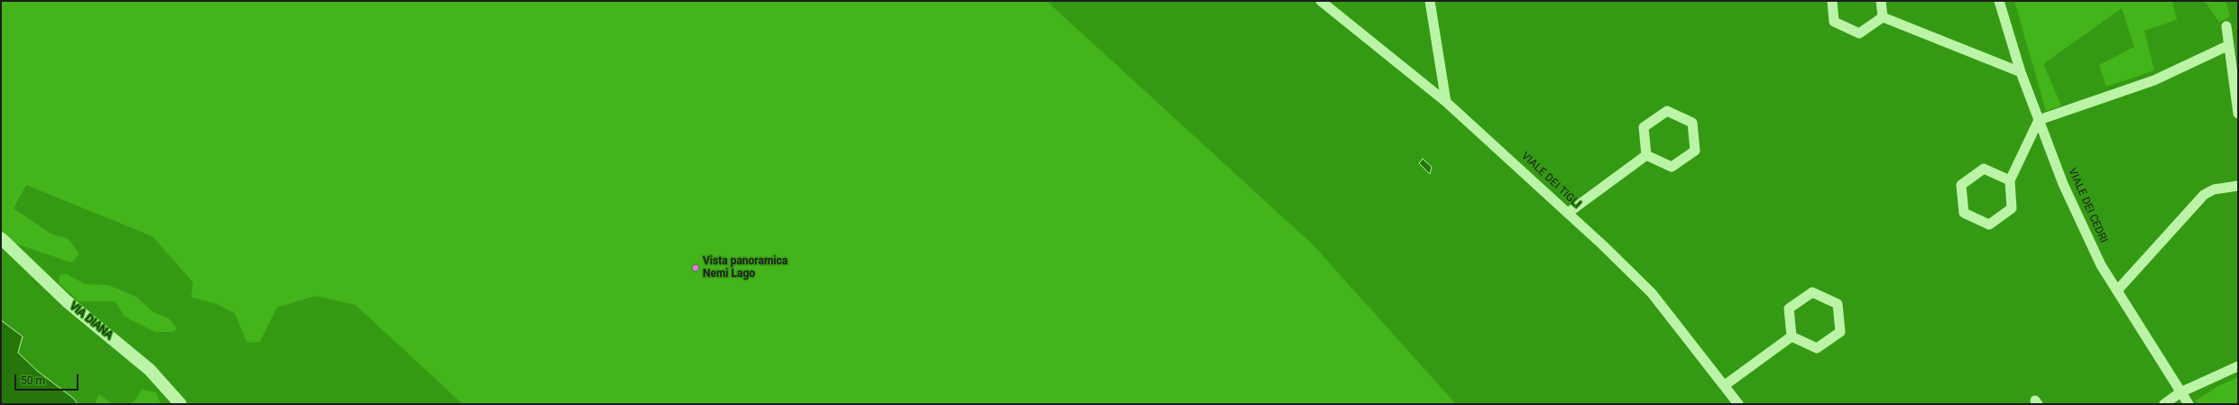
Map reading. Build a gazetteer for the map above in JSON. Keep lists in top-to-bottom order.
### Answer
{
  "streets": {
    "street": ["VIALE DEI TIGLI", "VIALE DEI CEDRI", "VIA DIANA"]
  },
  "places": ["Vista panoramica Nemi Lago"],
  "scale_bar": "50 m"
}
